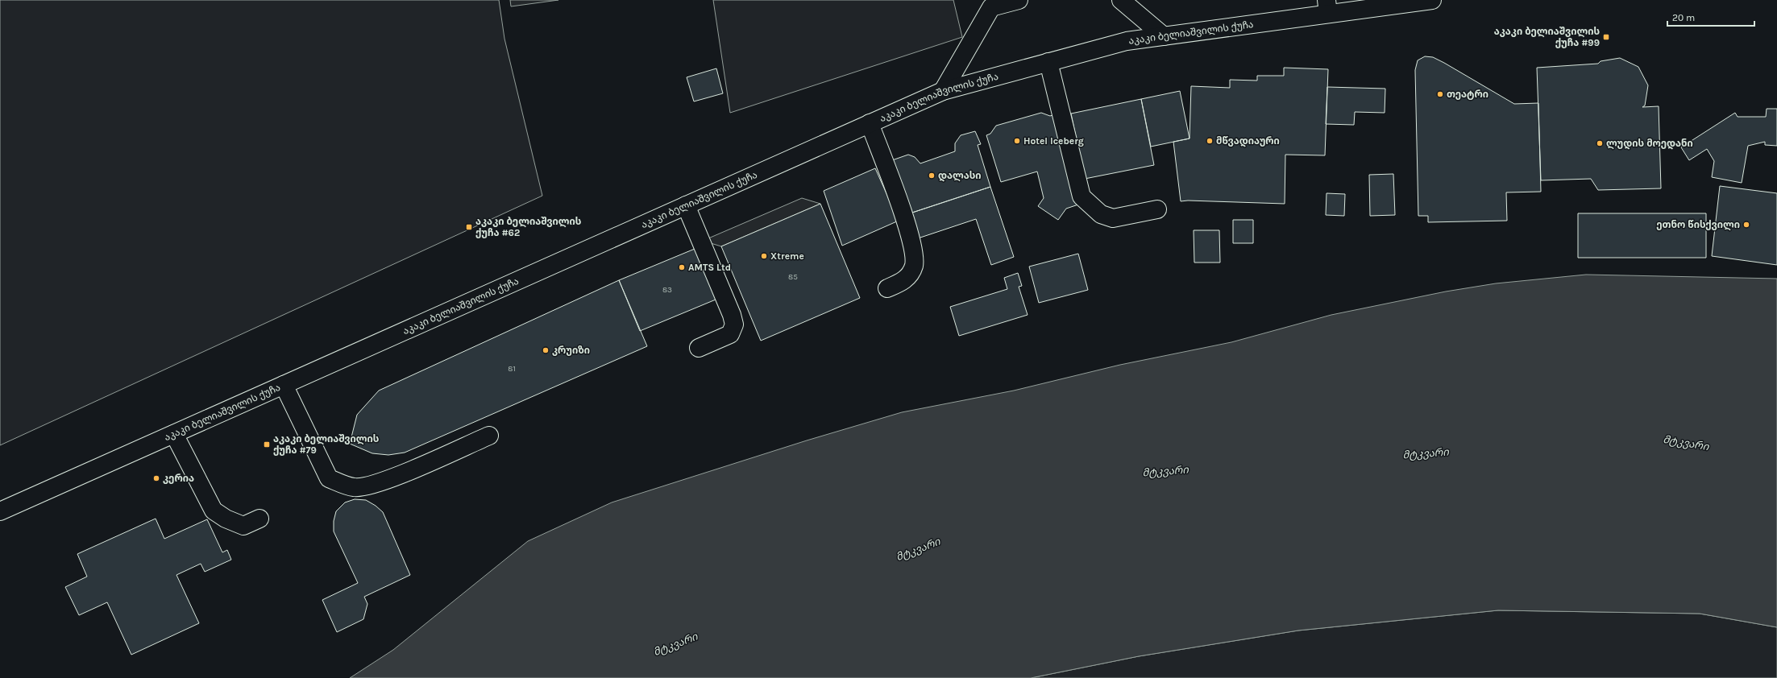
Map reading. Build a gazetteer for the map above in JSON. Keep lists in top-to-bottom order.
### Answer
{
  "streets": {
    "main road": ["აკაკი ბელიაშვილის ქუჩა"]
  },
  "water": ["მტკვარი"],
  "places": {
    "transit": ["აკაკი ბელიაშვილის ქუჩა #99", "აკაკი ბელიაშვილის ქუჩა #62", "აკაკი ბელიაშვილის ქუჩა #79"],
    "other": [
      "თეატრი",
      "Hotel Iceberg",
      "მწვადიაური",
      "ლუდის მოედანი",
      "დალასი",
      "ეთნო წისქვილი",
      "Xtreme",
      "AMTS Ltd",
      "კრუიზი",
      "კერია"
    ]
  },
  "house_numbers": ["85", "83", "81"],
  "scale_bar": "20 m"
}
